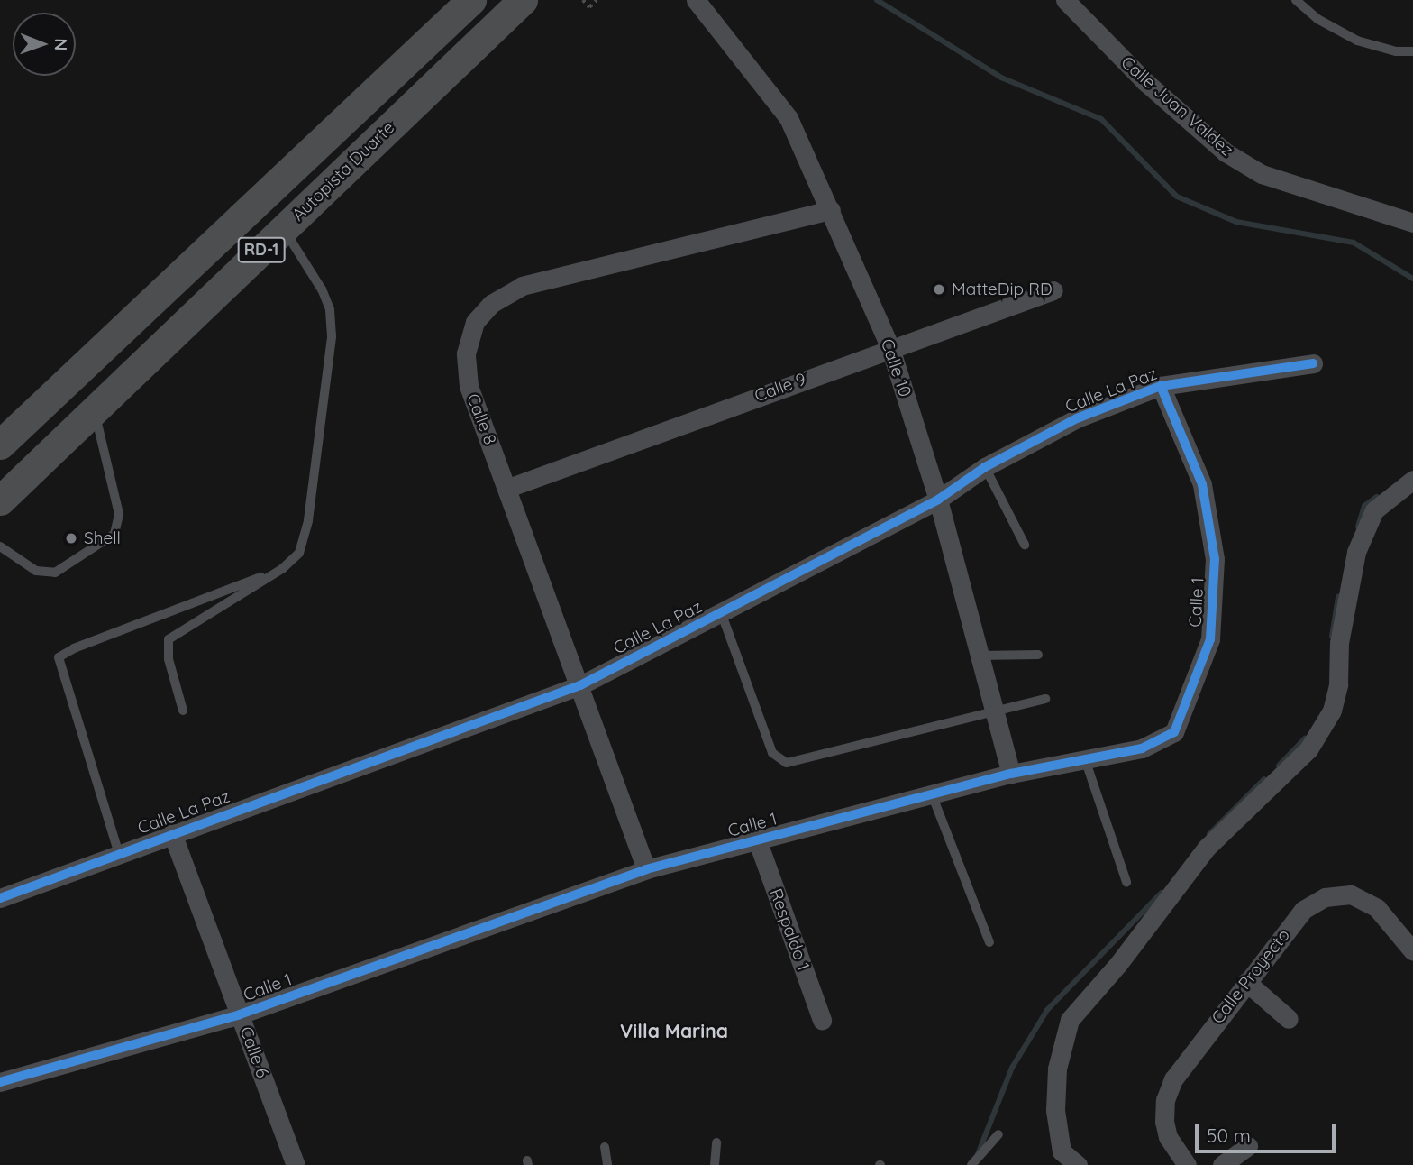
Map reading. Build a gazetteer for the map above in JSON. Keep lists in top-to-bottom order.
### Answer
{
  "streets": {
    "highway": ["Autopista Duarte", "RD-1"],
    "street": [
      "Calle Juan Valdez",
      "Calle 10",
      "Calle 9",
      "Calle La Paz",
      "Calle 8",
      "Calle 1",
      "Respaldo 1",
      "Calle Proyecto",
      "Calle 6"
    ]
  },
  "crossings": [
    ["Calle 10", "Calle 9"],
    ["Calle 10", "Calle La Paz"],
    ["Calle 10", "Calle 8"],
    ["Calle 10", "Calle 1"],
    ["Calle 9", "Calle 8"],
    ["Calle La Paz", "Calle 8"],
    ["Calle La Paz", "Calle 1"],
    ["Calle La Paz", "Calle 6"],
    ["Calle 8", "Calle 1"],
    ["Calle 1", "Respaldo 1"],
    ["Calle 1", "Calle 6"]
  ],
  "districts": ["Villa Marina"],
  "places": ["MatteDip RD", "Shell"],
  "scale_bar": "50 m",
  "north": "right"
}
